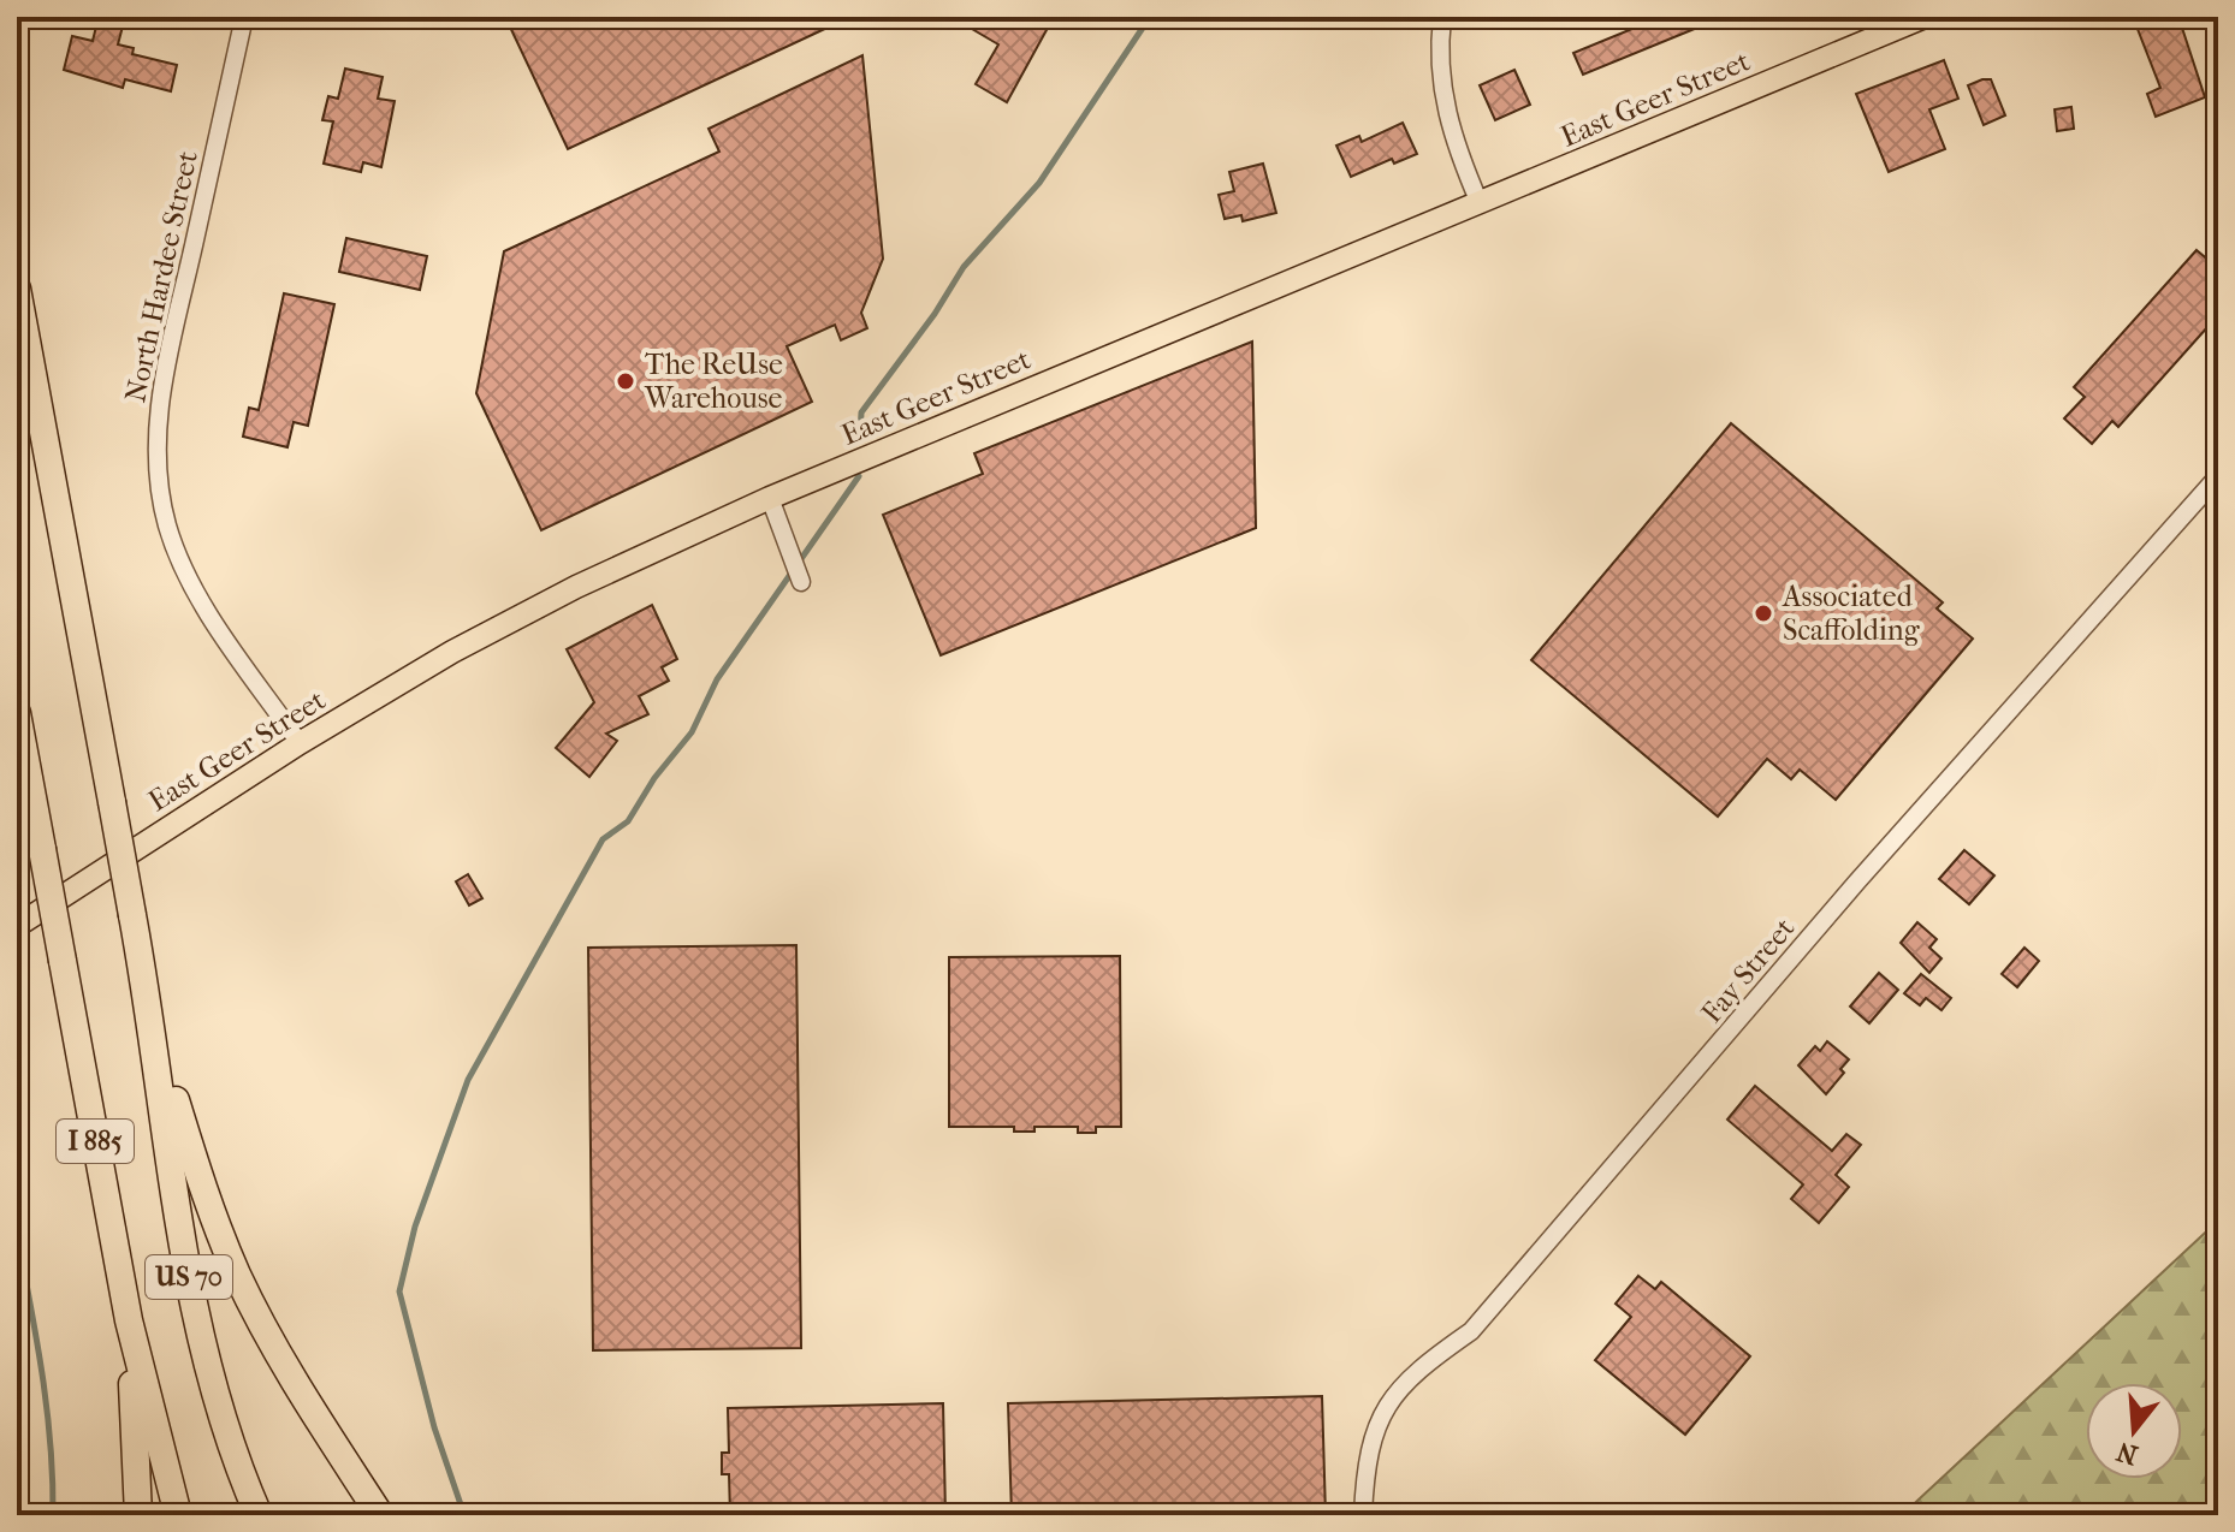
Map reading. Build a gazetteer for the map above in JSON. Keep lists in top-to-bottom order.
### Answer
{
  "streets": {
    "highway": ["I 885", "US 70"],
    "main road": ["East Geer Street"],
    "street": ["North Hardee Street", "Fay Street"]
  },
  "crossings": [
    ["East Geer Street", "North Hardee Street"],
    ["I 885", "US 70"]
  ],
  "places": ["The ReUse Warehouse", "Associated Scaffolding"],
  "north": "bottom"
}
